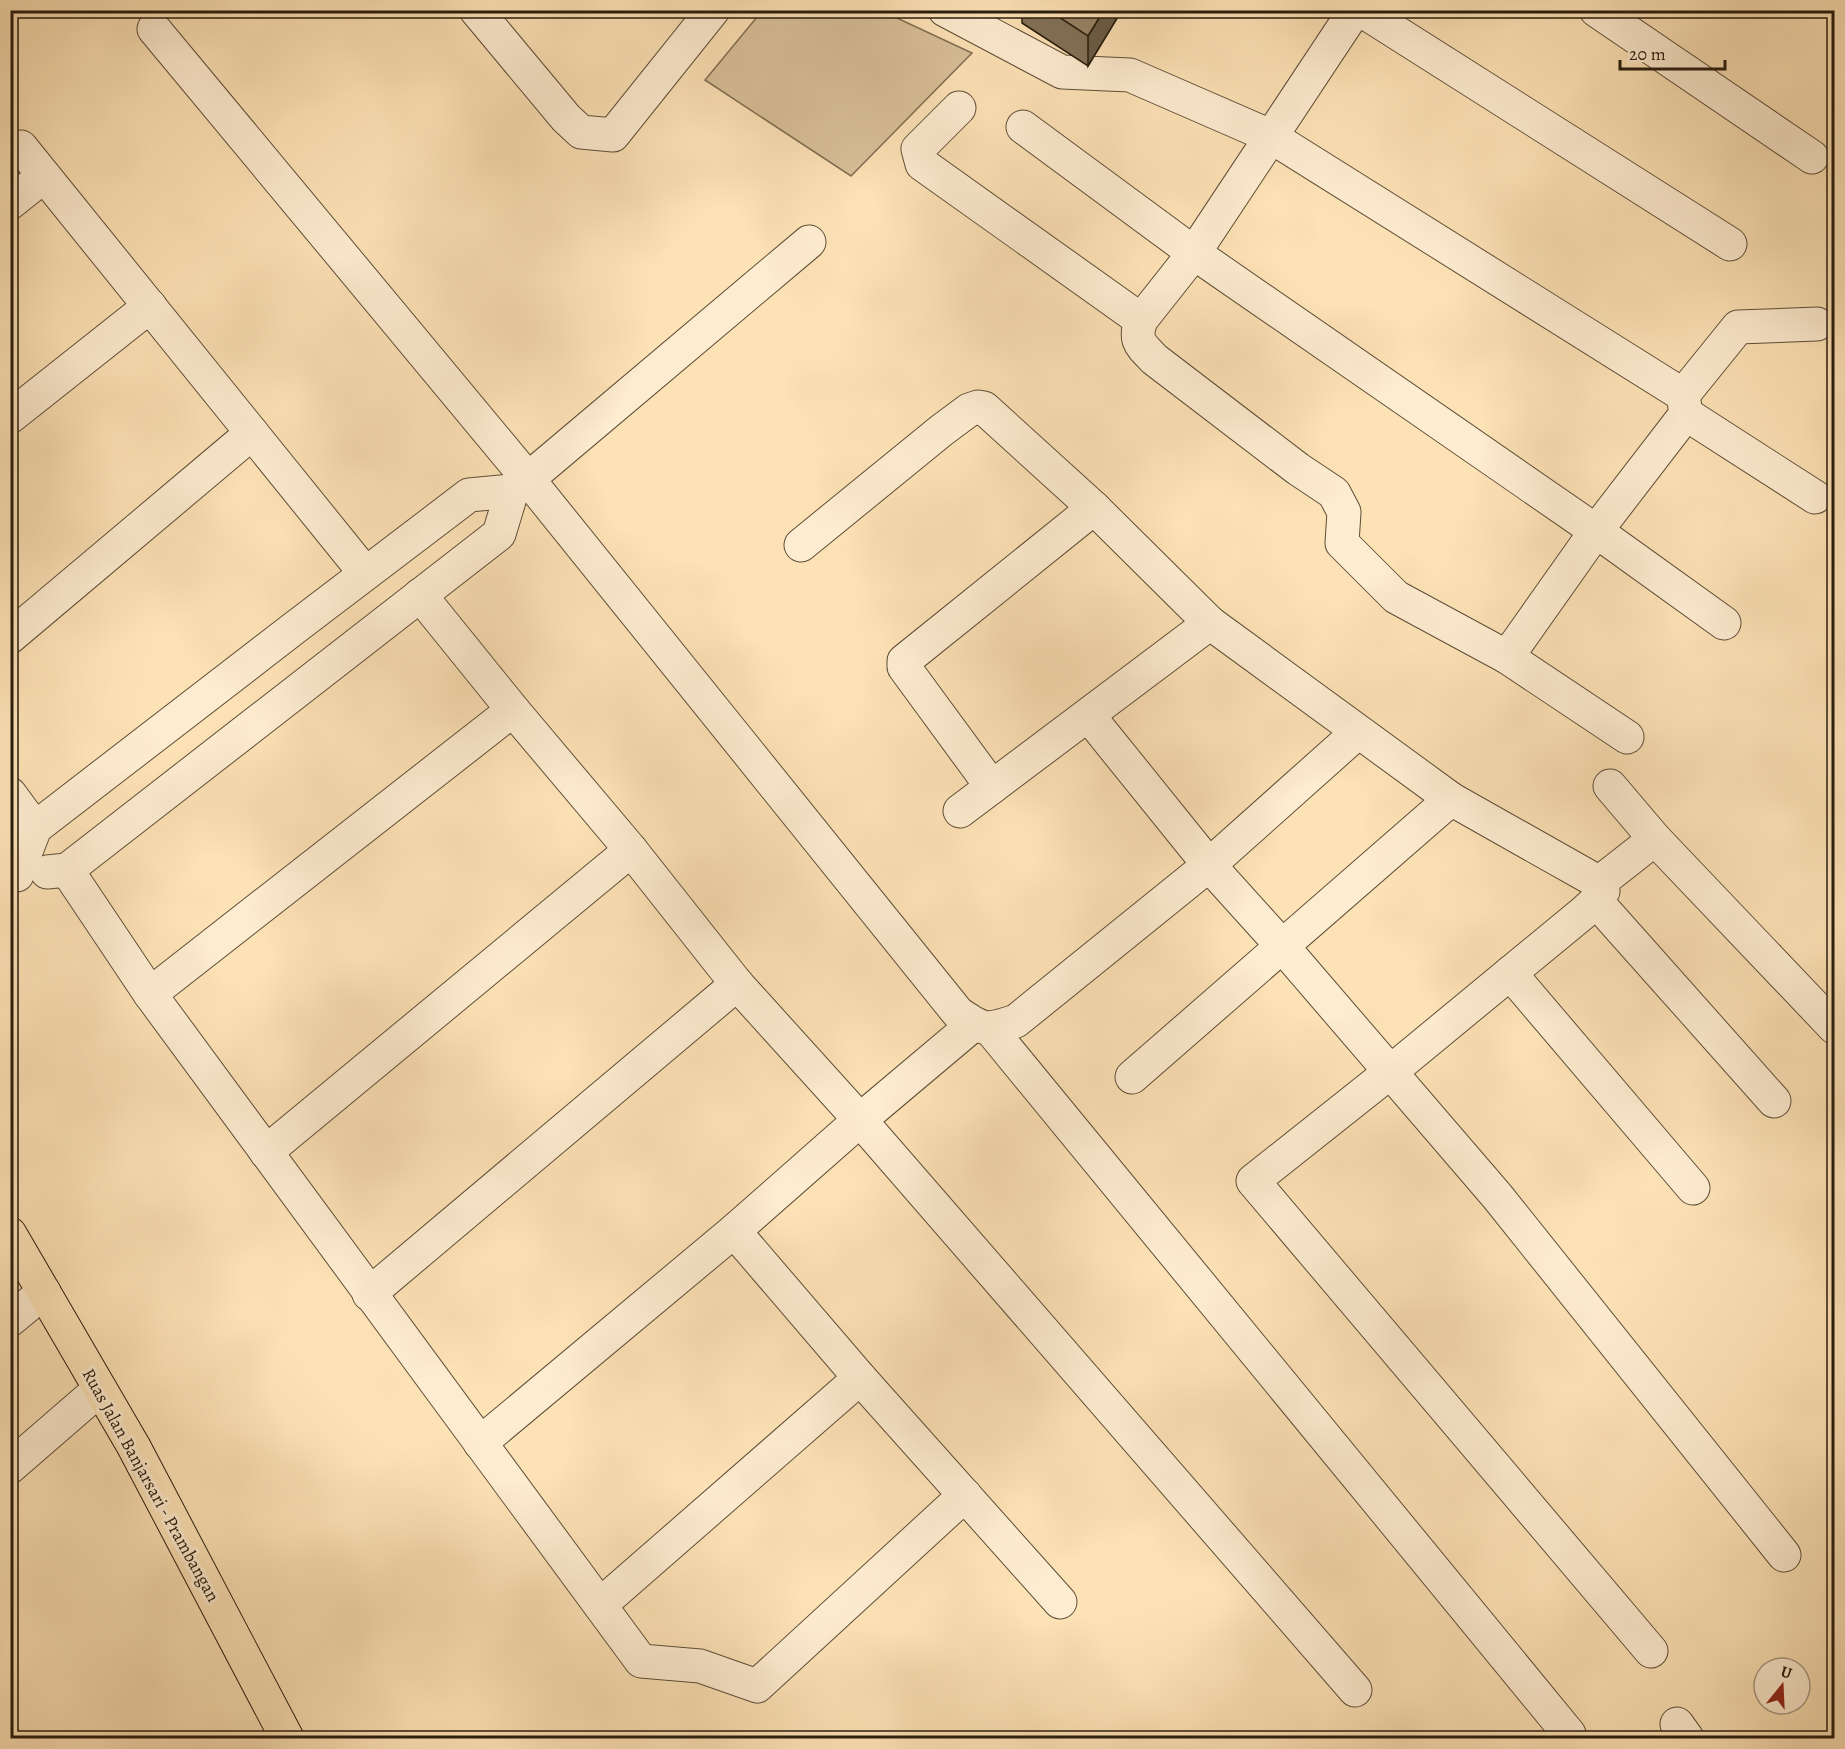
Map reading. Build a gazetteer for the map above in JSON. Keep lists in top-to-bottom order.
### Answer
{
  "streets": {
    "main road": ["Ruas Jalan Banjarsari - Prambangan"]
  },
  "scale_bar": "20 m",
  "north": "top"
}
